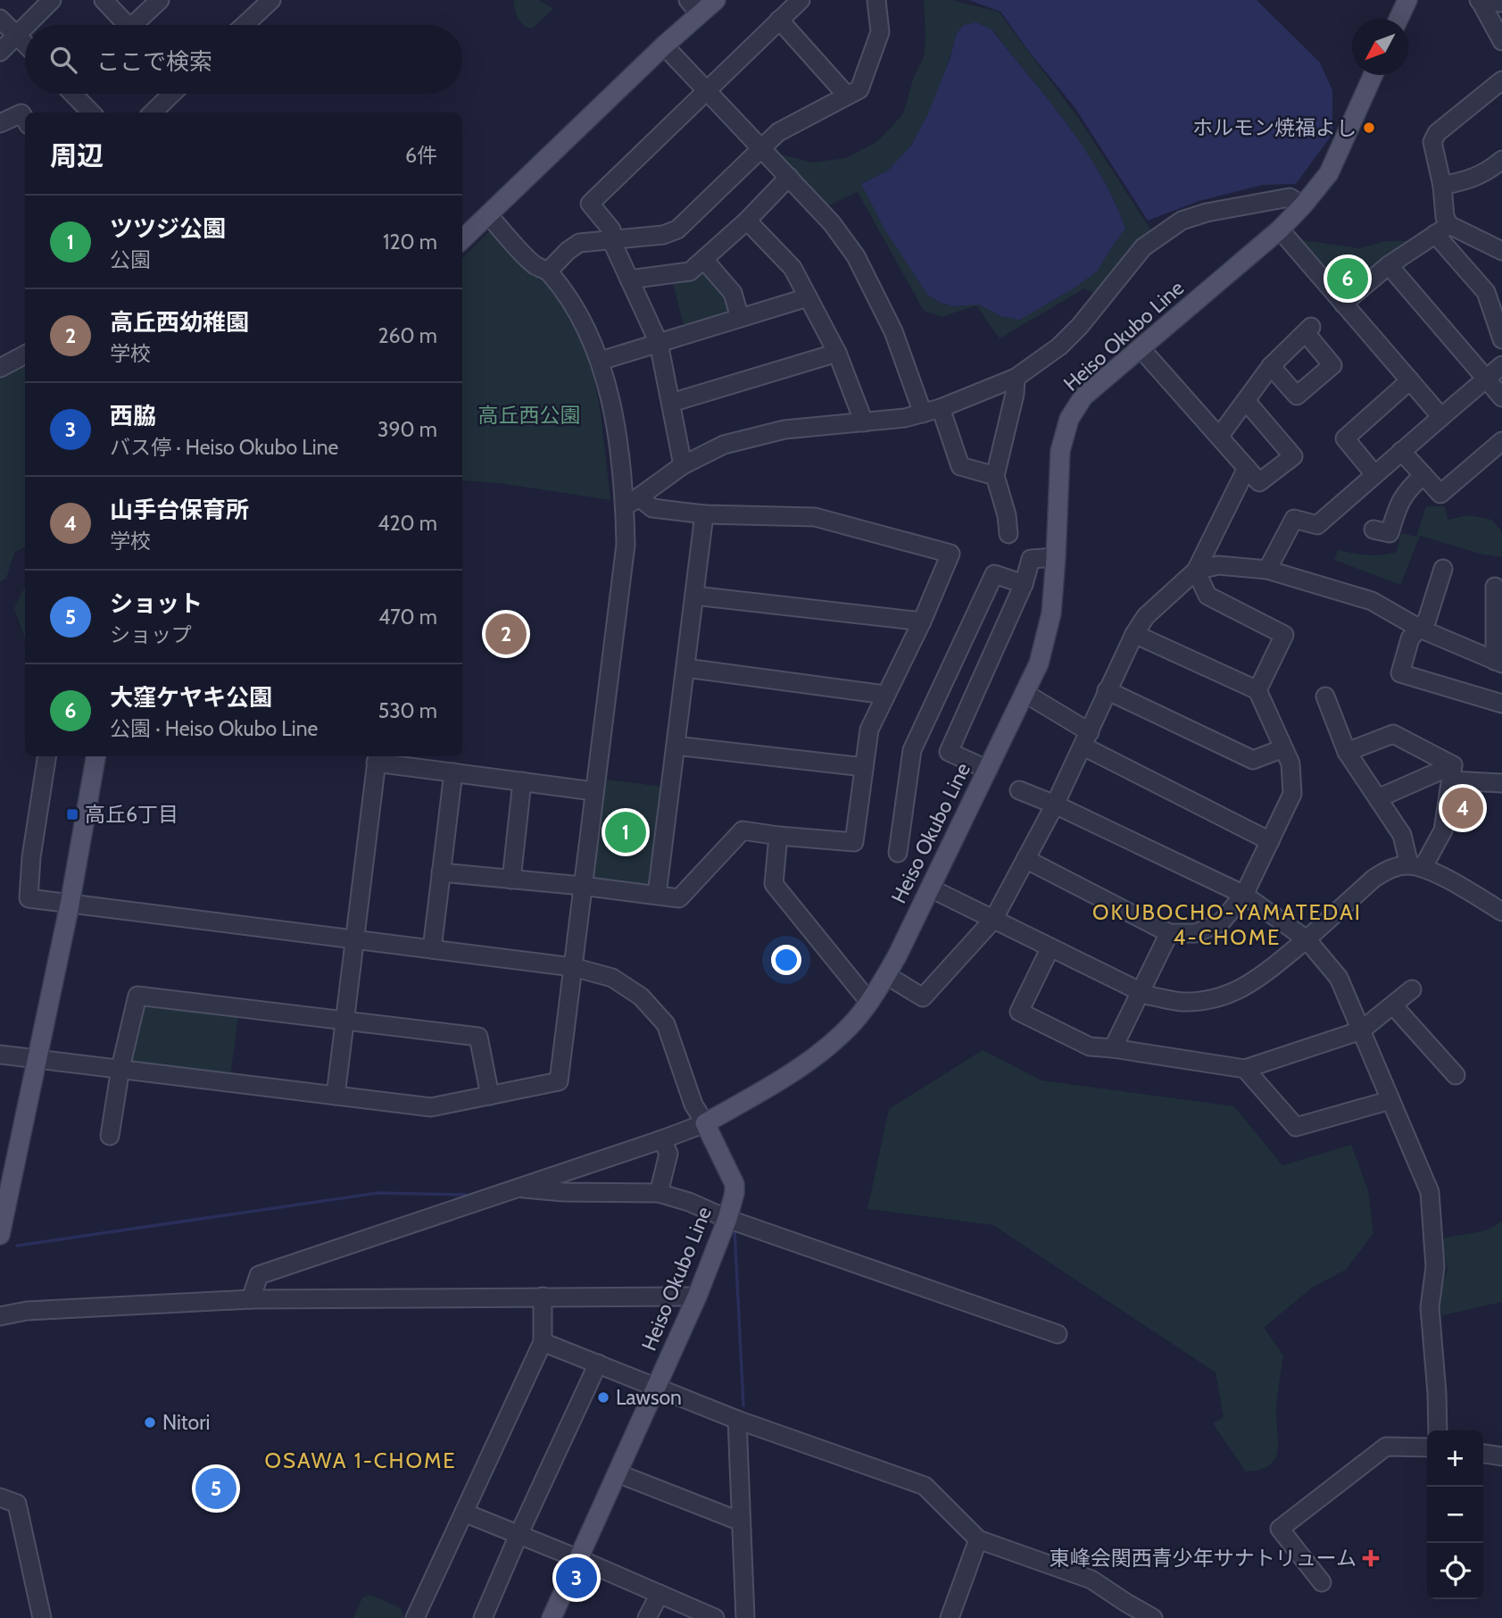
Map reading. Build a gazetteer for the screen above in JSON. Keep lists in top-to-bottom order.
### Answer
{
  "streets": {
    "main road": ["Heiso Okubo Line"]
  },
  "districts": ["OKUBOCHO-YAMATEDAI 4-CHOME", "OSAWA 1-CHOME"],
  "parks": ["高丘西公園"],
  "places": {
    "other": ["ホルモン焼福よし", "Lawson", "Nitori"],
    "transit": ["高丘6丁目"],
    "health": ["東峰会関西青少年サナトリューム"]
  },
  "north": "bottom left",
  "page": {
    "search": "ここで検索",
    "heading": ["周辺", "6件"],
    "list": [
      {
        "mark": "1",
        "name": "ツツジ公園",
        "note": "公園",
        "value": "120 m"
      },
      {
        "mark": "2",
        "name": "高丘西幼稚園",
        "note": "学校",
        "value": "260 m"
      },
      {
        "mark": "3",
        "name": "西脇",
        "note": "バス停 · Heiso Okubo Line",
        "value": "390 m"
      },
      {
        "mark": "4",
        "name": "山手台保育所",
        "note": "学校",
        "value": "420 m"
      },
      {
        "mark": "5",
        "name": "ショット",
        "note": "ショップ",
        "value": "470 m"
      },
      {
        "mark": "6",
        "name": "大窪ケヤキ公園",
        "note": "公園 · Heiso Okubo Line",
        "value": "530 m"
      }
    ],
    "pins": [
      "6",
      "2",
      "4",
      "1",
      "5",
      "3"
    ],
    "map_buttons": ["+", "−"]
  }
}
